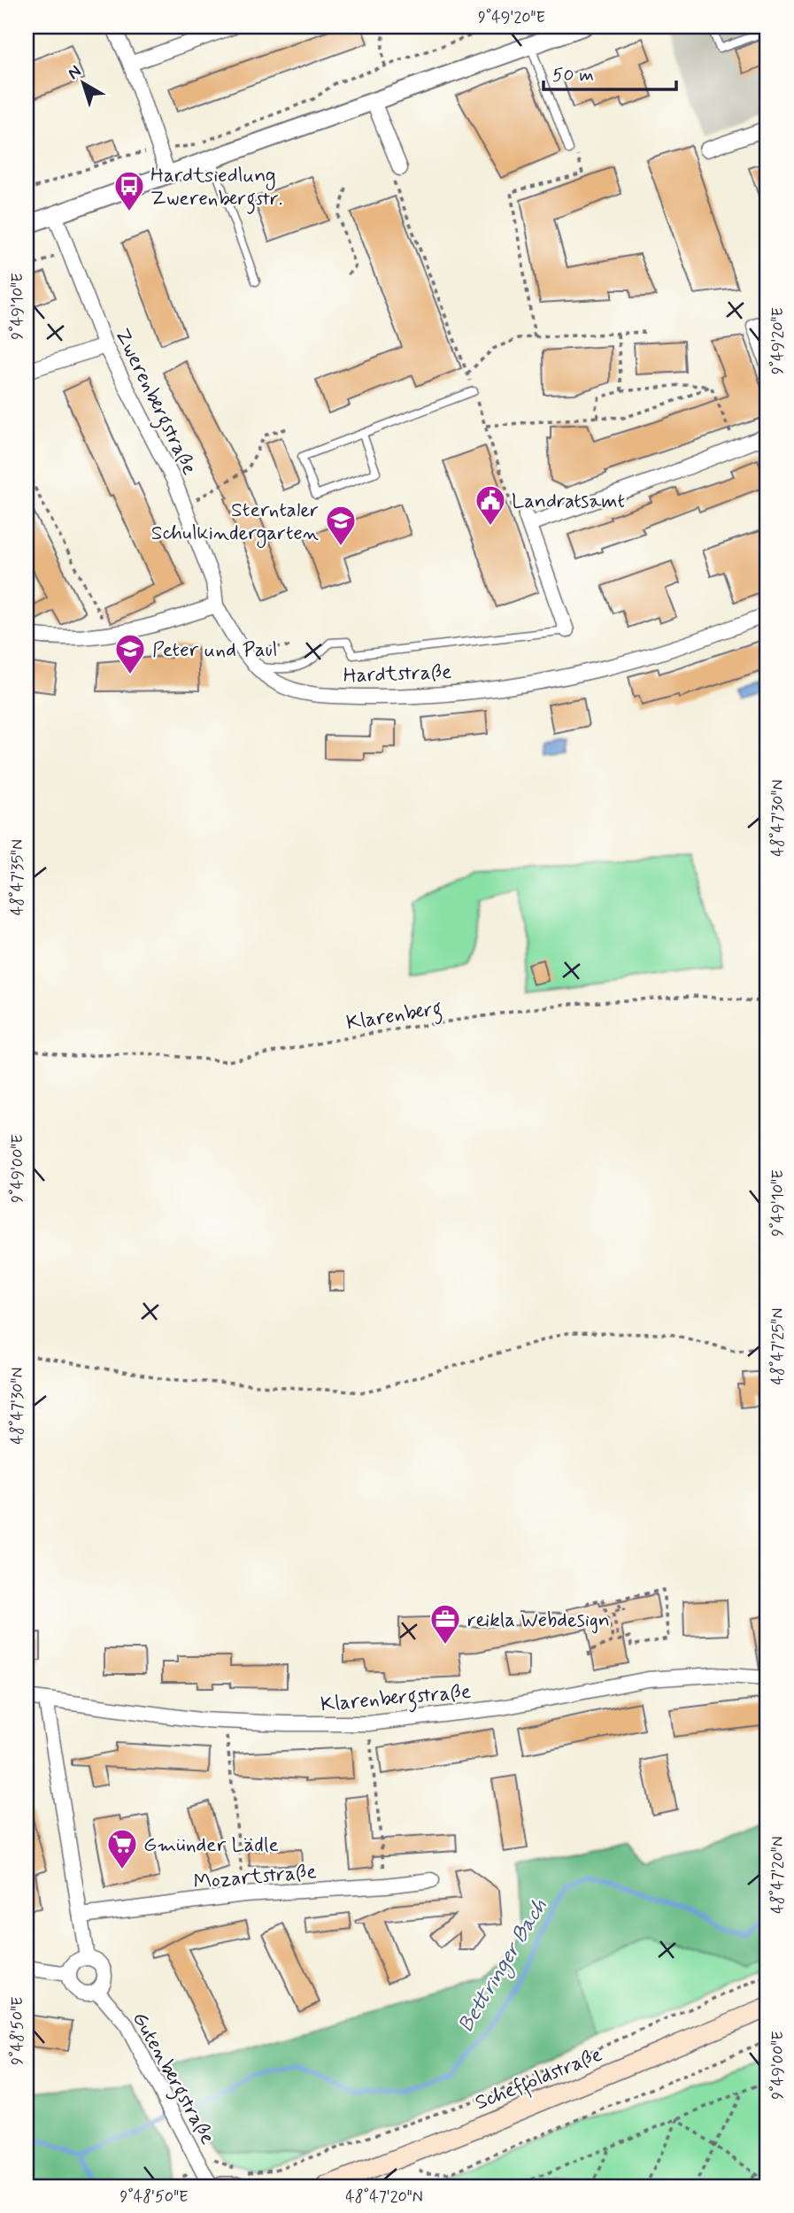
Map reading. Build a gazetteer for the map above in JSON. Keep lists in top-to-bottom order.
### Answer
{
  "streets": {
    "main road": ["Scheffoldstraße"],
    "street": [
      "Zwerenbergstraße",
      "Hardtstraße",
      "Klarenbergstraße",
      "Mozartstraße",
      "Gutenbergstraße"
    ],
    "path": ["Klarenberg"]
  },
  "crossings": [
    ["Zwerenbergstraße", "Hardtstraße"]
  ],
  "water": ["Bettringer Bach"],
  "places": {
    "bus stop": ["Hardtsiedlung Zwerenbergstr."],
    "public building": ["Landratsamt"],
    "school or university": ["Sterntaler Schulkindergarten", "Peter und Paul"],
    "office": ["reikla Webdesign"],
    "supermarket": ["Gmünder Lädle"]
  },
  "scale_bar": "50 m",
  "north": "top left",
  "coordinates": [
    "9°49'20\"E",
    "9°49'10\"E",
    "48°47'30\"N",
    "48°47'35\"N",
    "9°49'00\"E",
    "48°47'25\"N",
    "48°47'20\"N",
    "9°48'50\"E"
  ]
}
